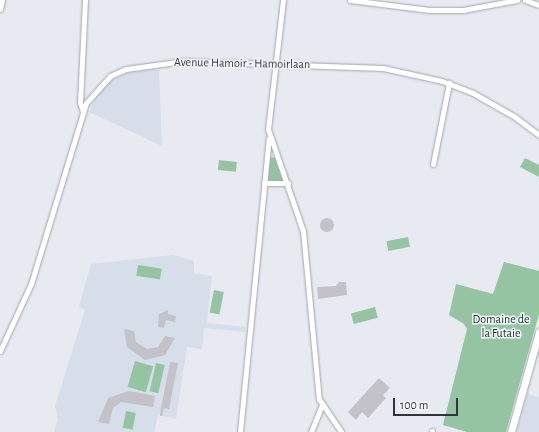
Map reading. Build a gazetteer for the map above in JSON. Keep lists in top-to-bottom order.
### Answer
{
  "streets": {
    "street": ["Avenue Hamoir - Hamoirlaan"]
  },
  "parks": ["Domaine de la Futaie"],
  "scale_bar": "100 m"
}
